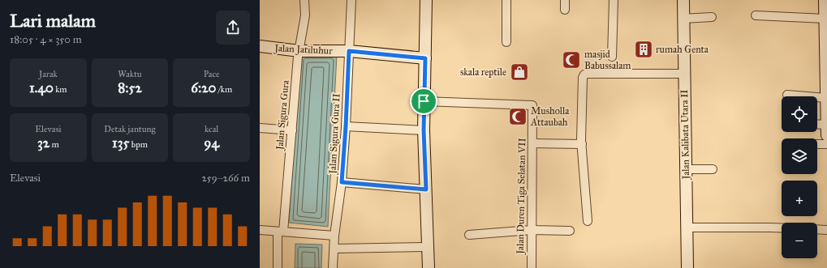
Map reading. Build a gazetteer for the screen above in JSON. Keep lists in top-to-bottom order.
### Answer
{
  "streets": {
    "street": [
      "Jalan Jatiluhur",
      "Jalan Sigura Gura",
      "Jalan Sigura Gura II",
      "Jalan Kalibata Utara II",
      "Jalan Duren Tiga Selatan VII"
    ]
  },
  "crossings": [
    ["Jalan Jatiluhur", "Jalan Sigura Gura"],
    ["Jalan Jatiluhur", "Jalan Sigura Gura II"]
  ],
  "places": {
    "building": ["rumah Genta"],
    "mosque": ["masjid Babussalam", "Musholla Attaubah"],
    "shop": ["skala reptile"]
  },
  "page": {
    "heading": ["Lari malam", "18:05 · 4 × 350 m"],
    "stats": [
      ["Jarak", "1.40 km"],
      ["Waktu", "8:52"],
      ["Pace", "6:20 /km"],
      ["Elevasi", "32 m"],
      ["Detak jantung", "135 bpm"],
      ["kcal", "94"]
    ],
    "map_buttons": ["+", "−"],
    "chart": ["Elevasi", "259–266 m"]
  }
}
